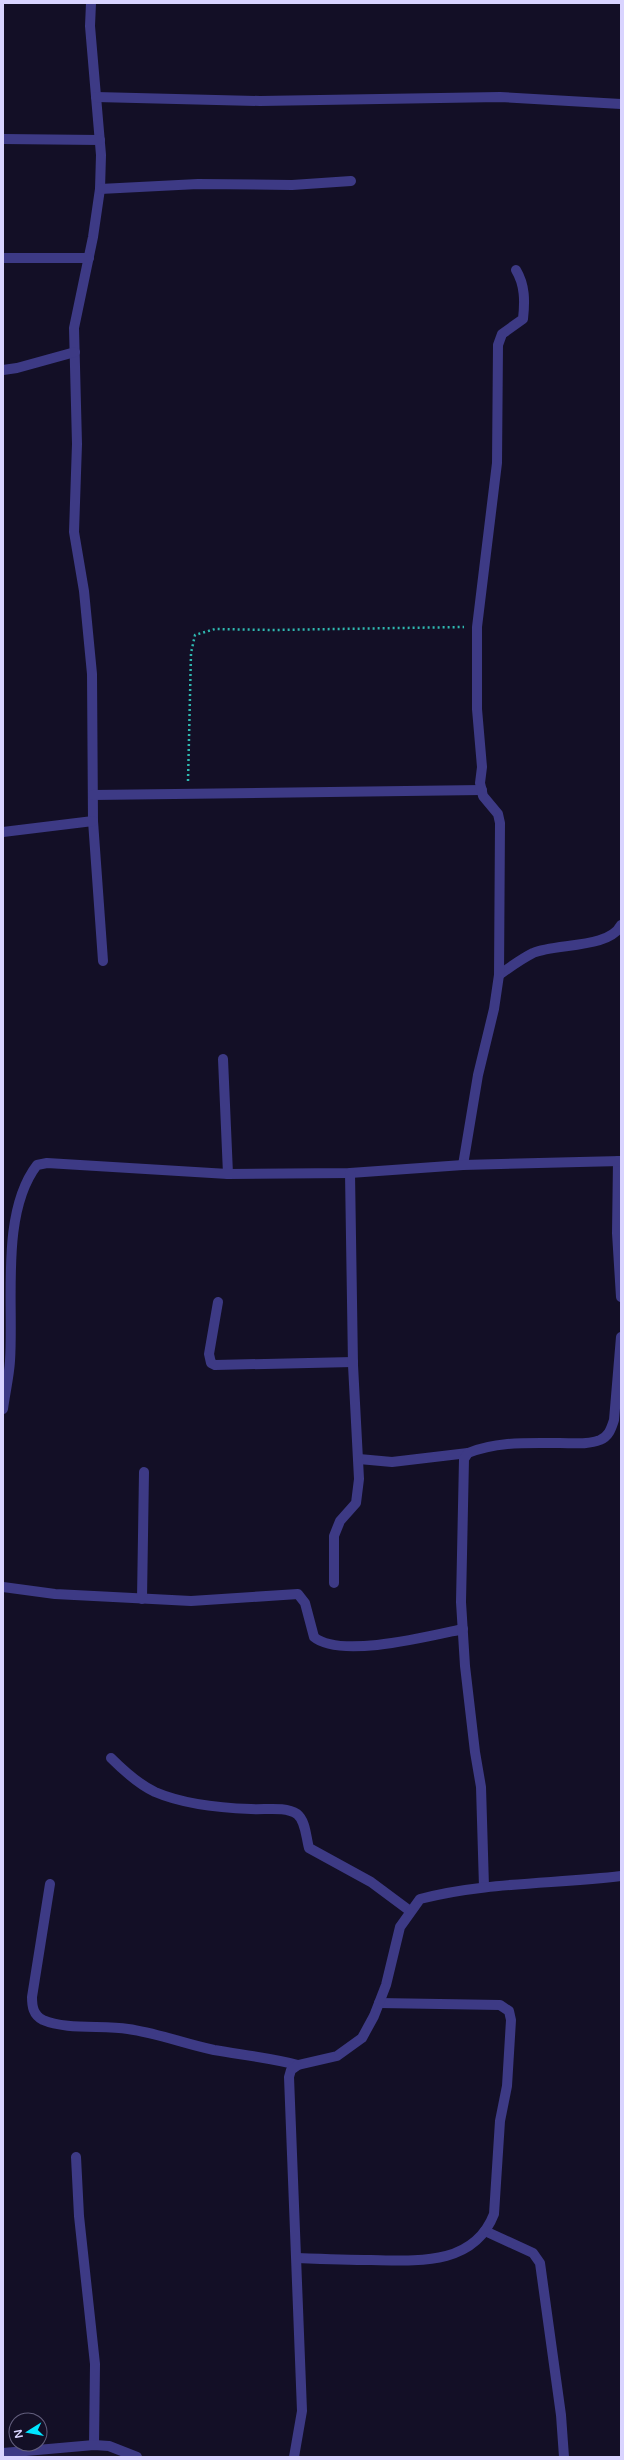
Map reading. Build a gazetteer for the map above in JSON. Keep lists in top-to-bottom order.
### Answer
{
  "north": "left"
}
